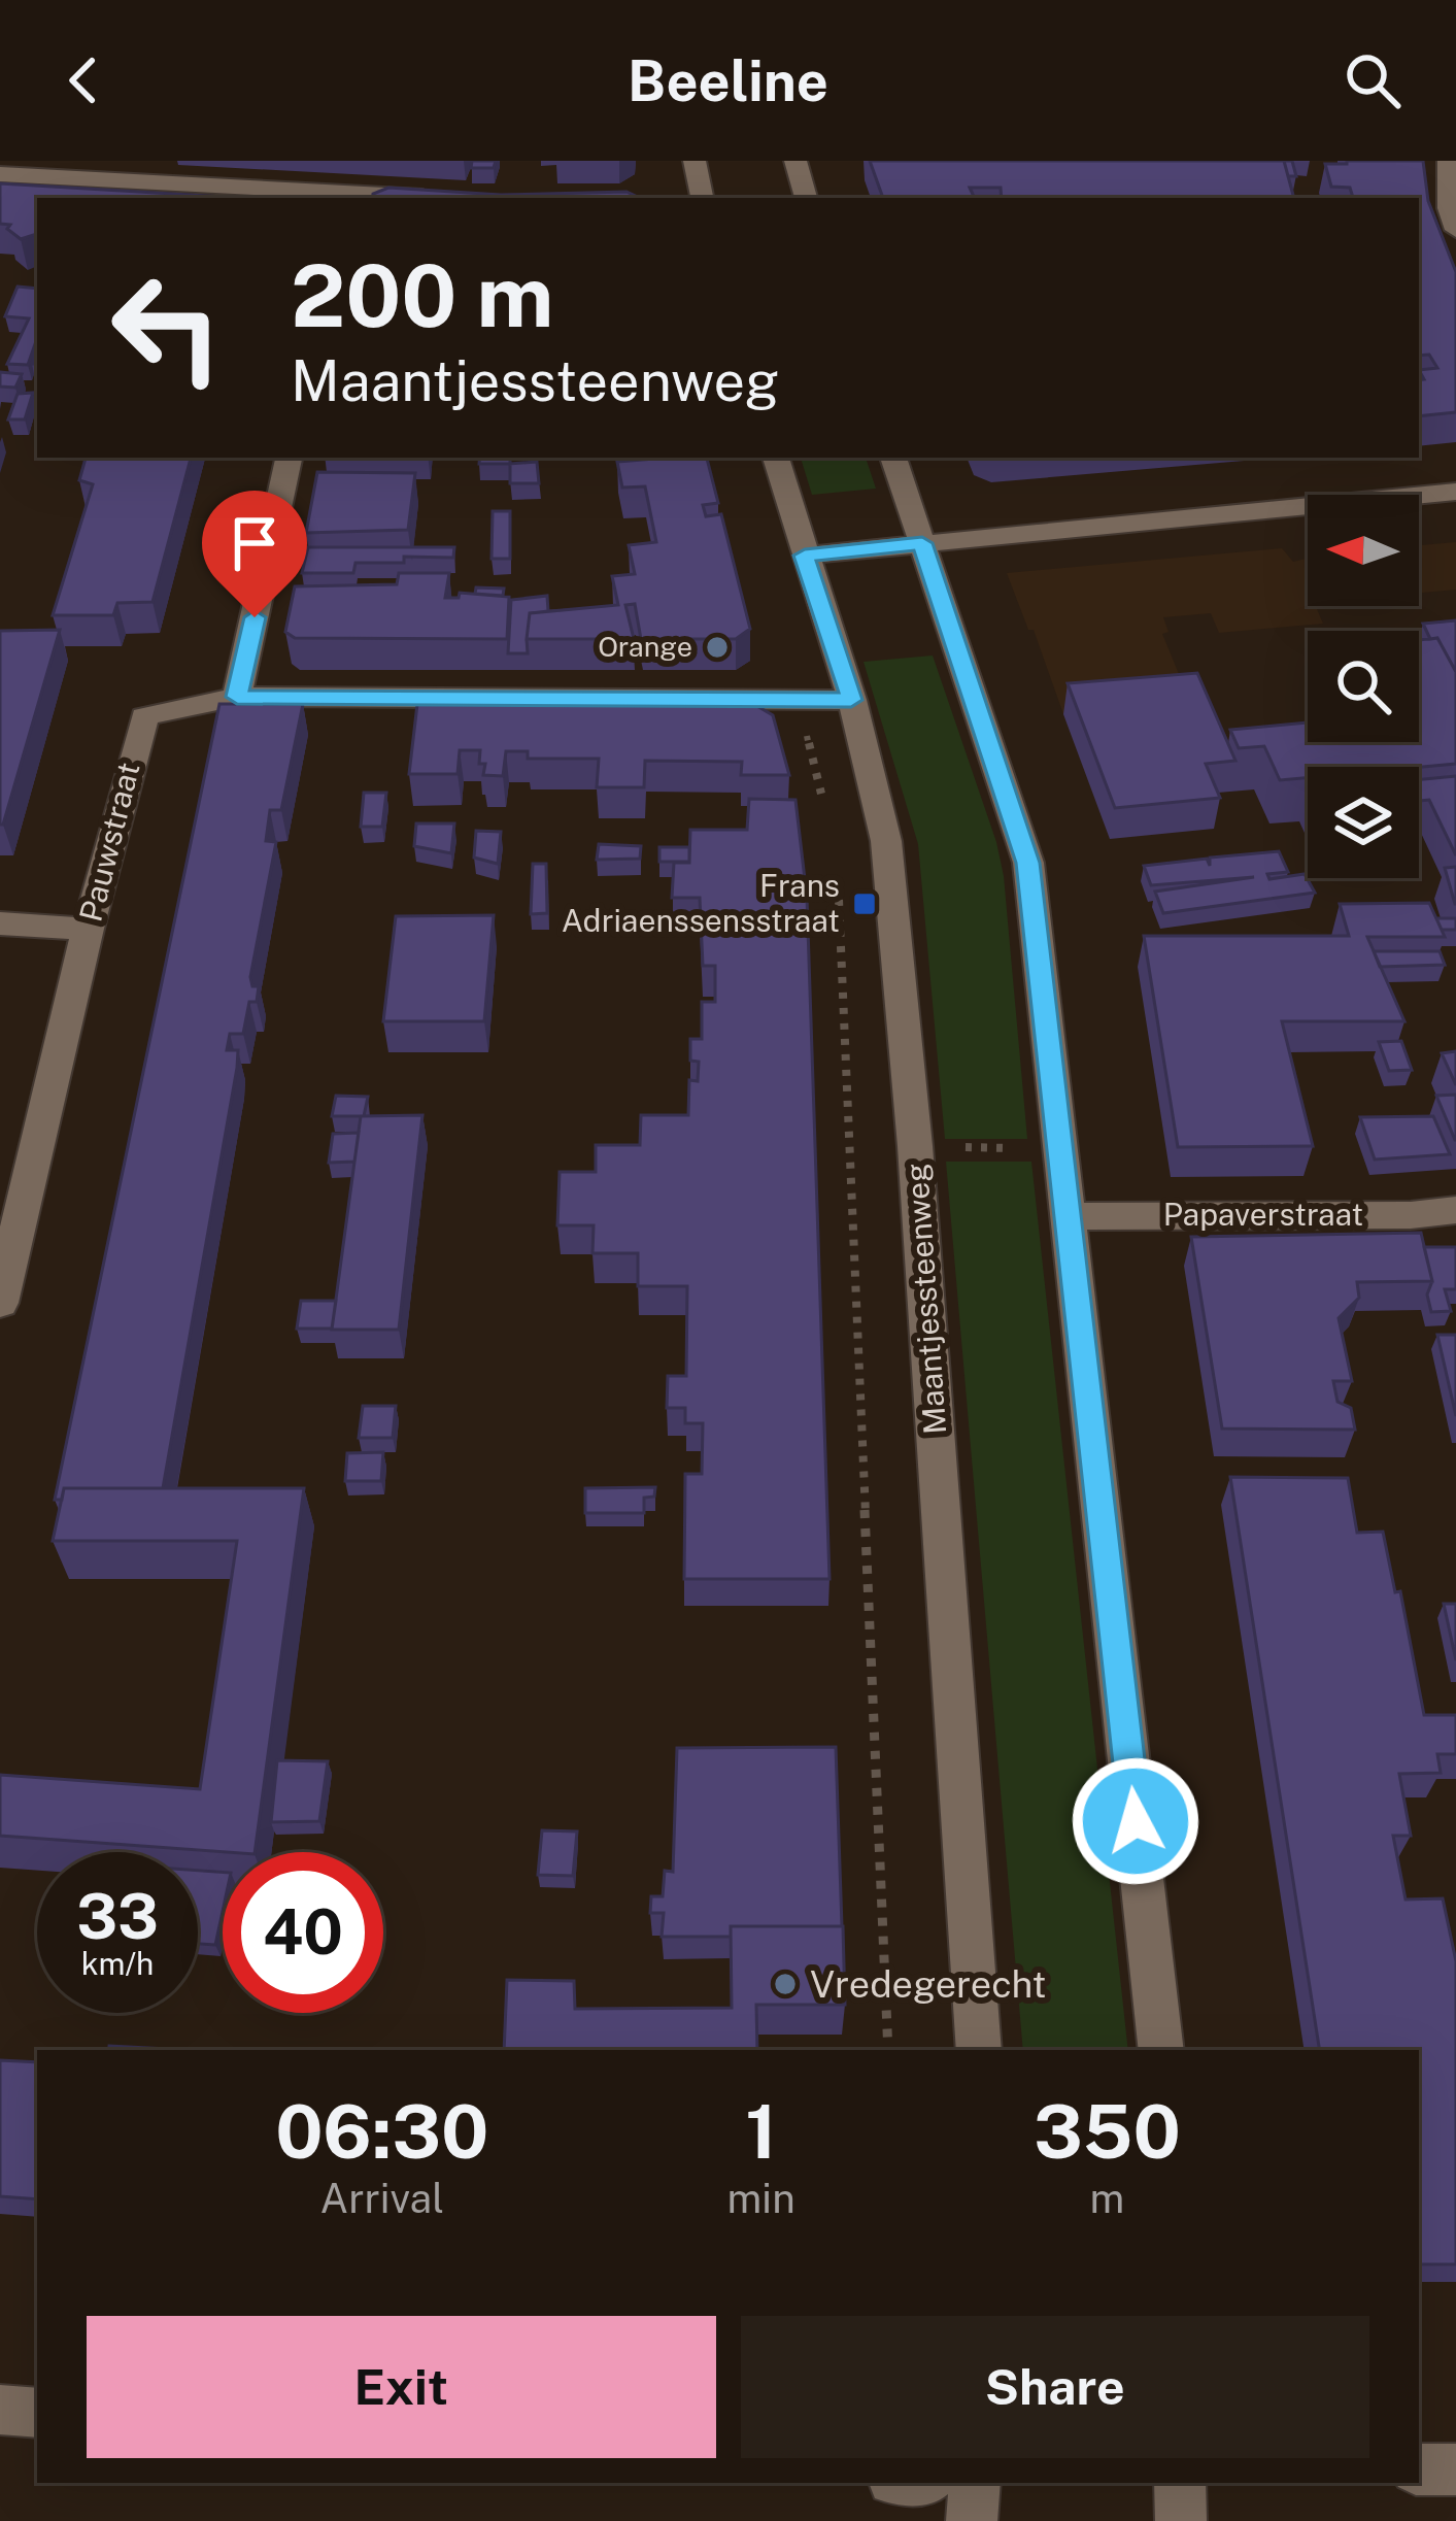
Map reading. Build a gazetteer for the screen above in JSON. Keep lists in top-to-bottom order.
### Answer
{
  "streets": {
    "street": ["Pauwstraat", "Papaverstraat", "Maantjessteenweg"]
  },
  "places": {
    "other": ["Orange", "Vredegerecht"],
    "transit": ["Frans Adriaenssensstraat"]
  },
  "north": "left",
  "page": {
    "header": "Beeline",
    "turn": ["200 m", "Maantjessteenweg"],
    "speed": "33 km/h",
    "limit": "40",
    "eta": [
      "06:30",
      "Arrival",
      "1",
      "min",
      "350",
      "m"
    ],
    "buttons": ["Exit", "Share"]
  }
}
